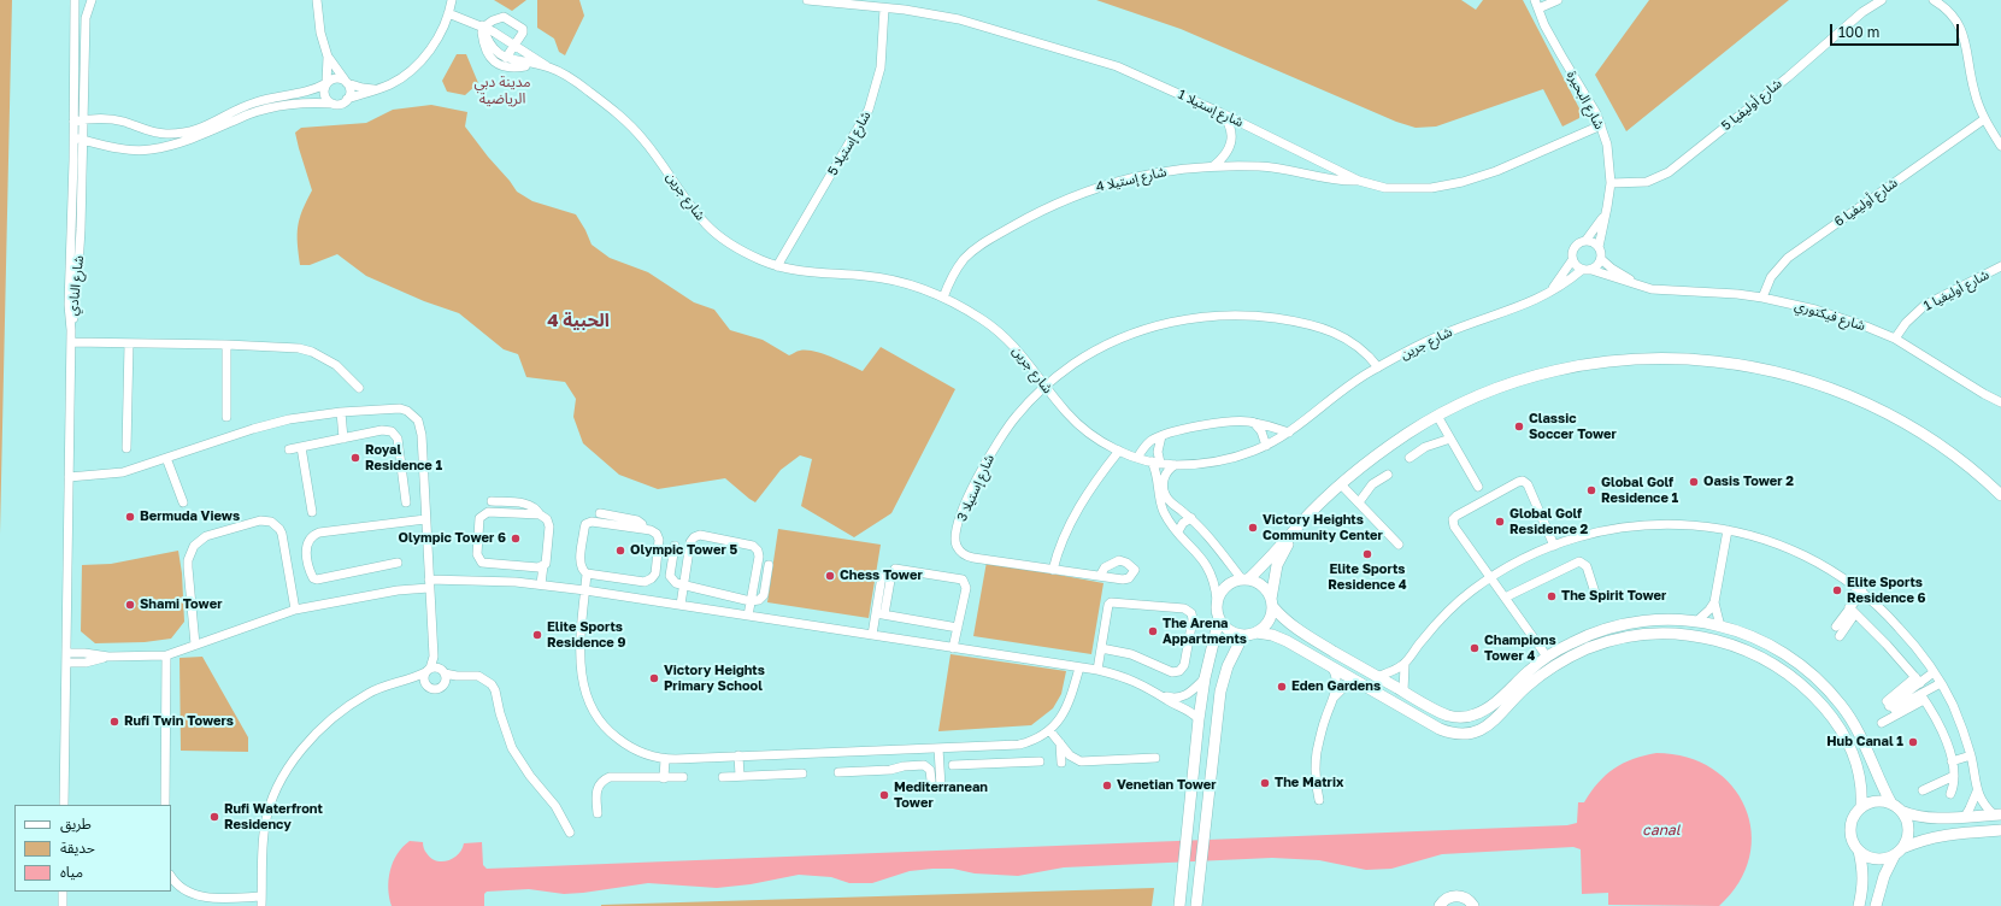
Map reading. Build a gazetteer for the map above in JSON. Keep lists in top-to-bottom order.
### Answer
{
  "streets": {
    "street": [
      "شارع البحيرة",
      "شارع أوليفيا 5",
      "شارع إستيلا 1",
      "شارع إستيلا 5",
      "شارع إستيلا 4",
      "شارع جرين",
      "شارع أوليفيا 6",
      "شارع النادي",
      "شارع أوليفيا 1",
      "شارع فيكتوري",
      "شارع إستيلا 3"
    ]
  },
  "crossings": [
    ["شارع البحيرة", "شارع أوليفيا 5"],
    ["شارع البحيرة", "شارع إستيلا 1"],
    ["شارع البحيرة", "شارع جرين"],
    ["شارع البحيرة", "شارع فيكتوري"],
    ["شارع إستيلا 1", "شارع إستيلا 5"],
    ["شارع إستيلا 1", "شارع إستيلا 4"],
    ["شارع إستيلا 5", "شارع جرين"],
    ["شارع إستيلا 4", "شارع جرين"],
    ["شارع جرين", "شارع فيكتوري"],
    ["شارع جرين", "شارع إستيلا 3"],
    ["شارع أوليفيا 6", "شارع فيكتوري"],
    ["شارع أوليفيا 1", "شارع فيكتوري"]
  ],
  "districts": ["مدينة دبي الرياضية", "الحبية 4"],
  "water": ["canal"],
  "places": [
    "Classic Soccer Tower",
    "Royal Residence 1",
    "Oasis Tower 2",
    "Global Golf Residence 1",
    "Bermuda Views",
    "Global Golf Residence 2",
    "Victory Heights Community Center",
    "Olympic Tower 6",
    "Olympic Tower 5",
    "Elite Sports Residence 4",
    "Chess Tower",
    "Elite Sports Residence 6",
    "The Spirit Tower",
    "Shami Tower",
    "The Arena Appartments",
    "Elite Sports Residence 9",
    "Champions Tower 4",
    "Victory Heights Primary School",
    "Eden Gardens",
    "Rufi Twin Towers",
    "Hub Canal 1",
    "The Matrix",
    "Venetian Tower",
    "Mediterranean Tower",
    "Rufi Waterfront Residency"
  ],
  "legend": ["طريق", "حديقة", "مياه"],
  "scale_bar": "100 m"
}
